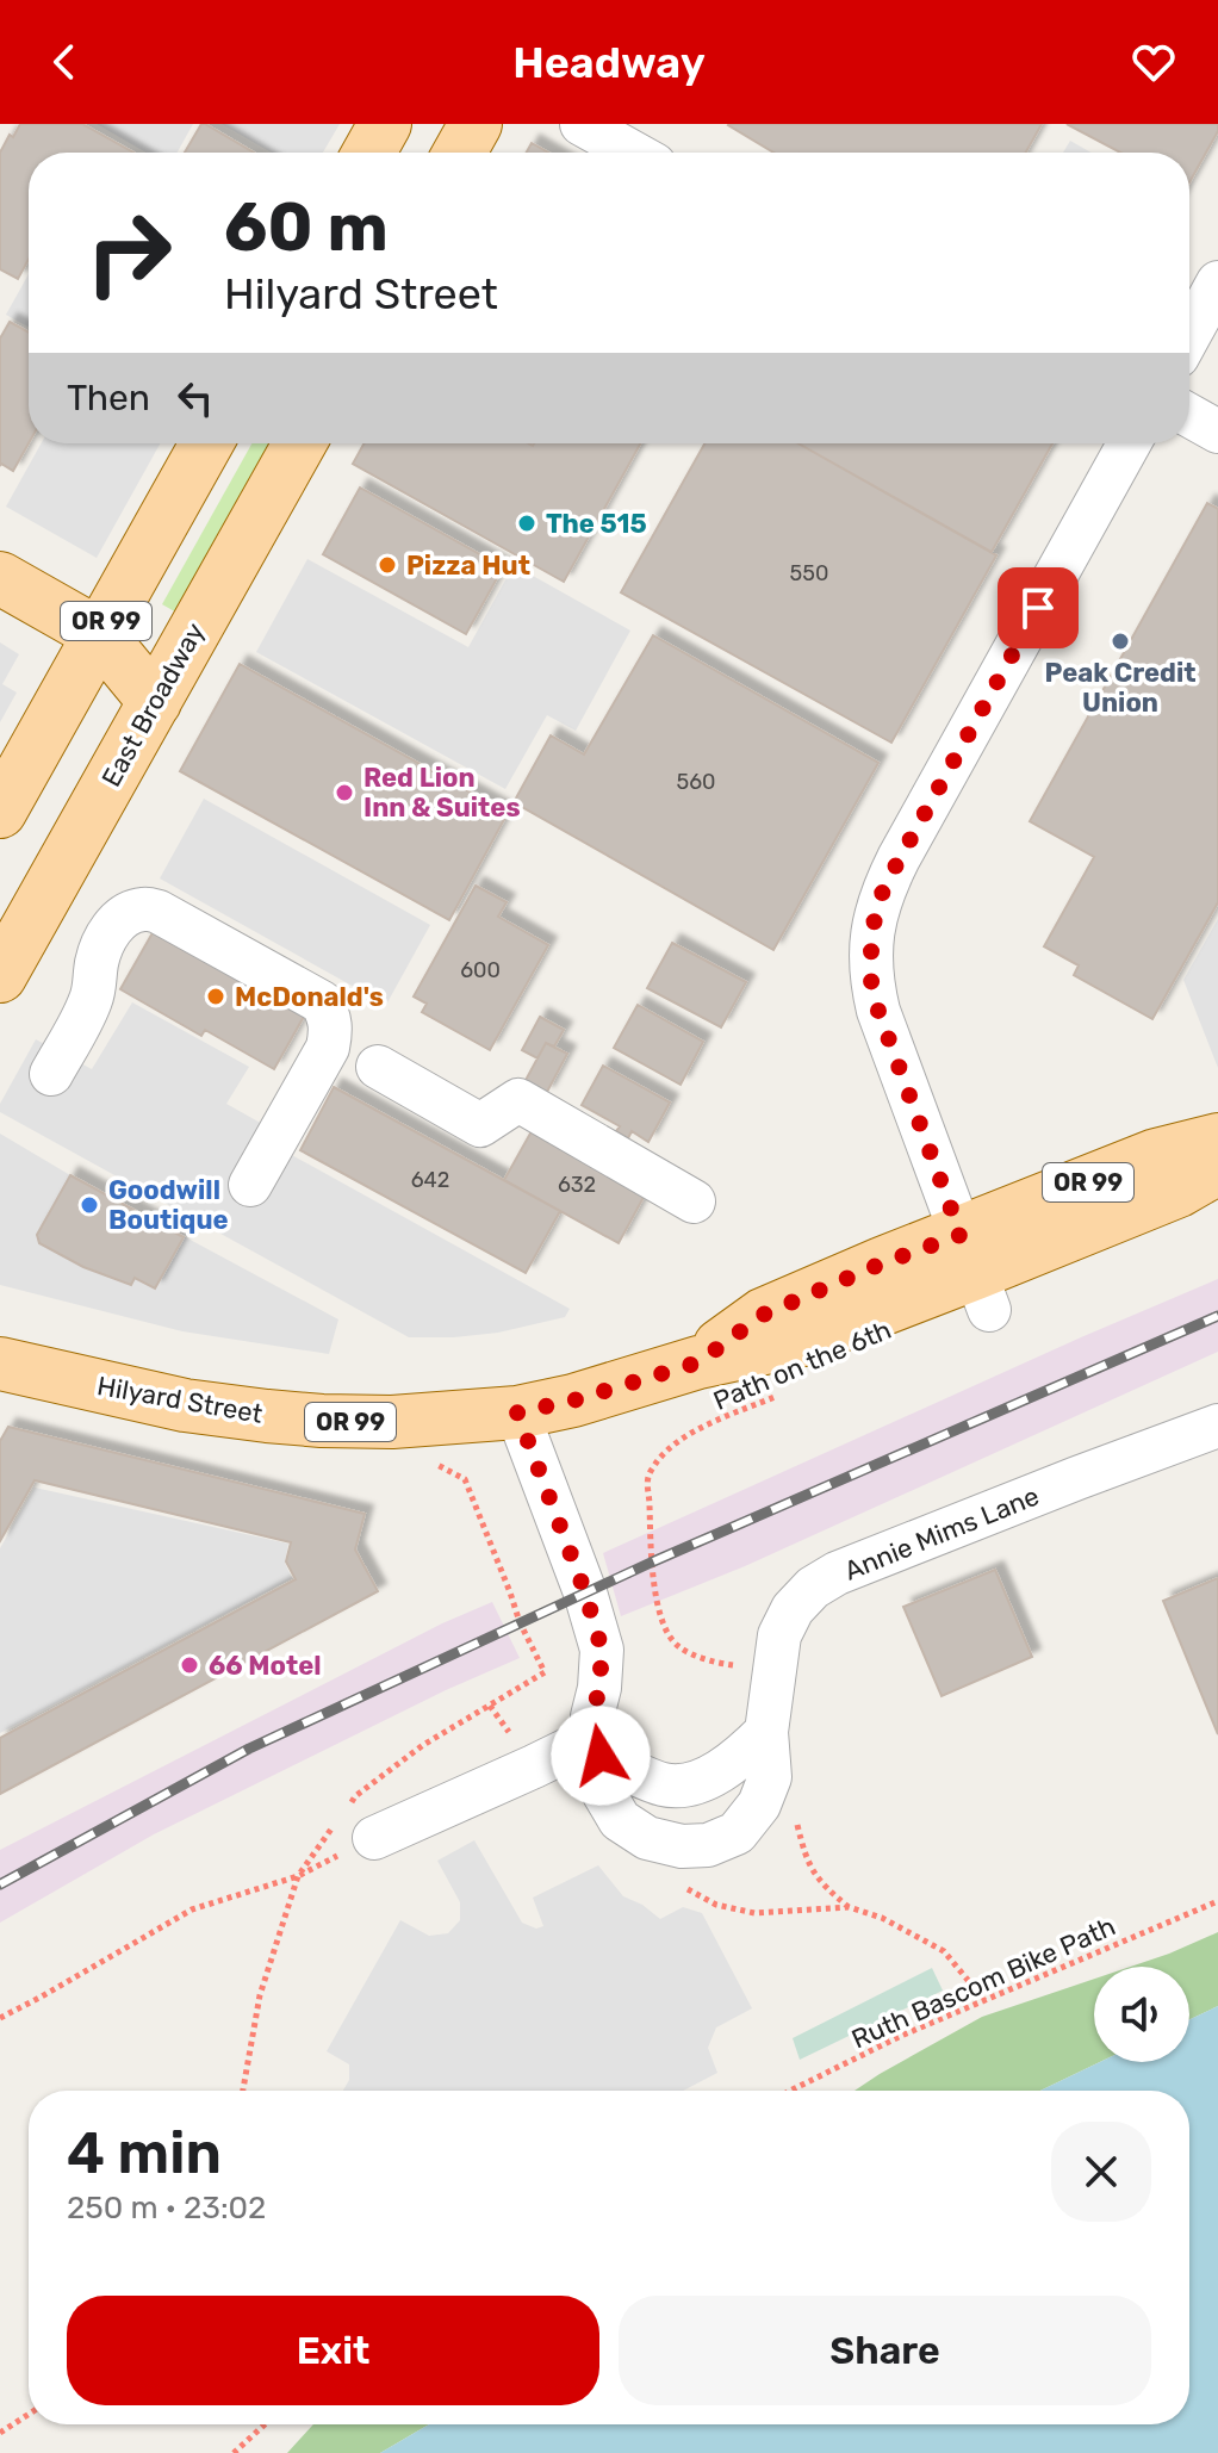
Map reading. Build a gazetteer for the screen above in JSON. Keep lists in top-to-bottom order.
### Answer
{
  "streets": {
    "main road": ["OR 99", "East Broadway", "Hilyard Street"],
    "street": ["Annie Mims Lane"],
    "path": ["Path on the 6th", "Ruth Bascom Bike Path"]
  },
  "crossings": [
    ["OR 99", "Hilyard Street"],
    ["Hilyard Street", "Annie Mims Lane"]
  ],
  "places": [
    "The 515",
    "Pizza Hut",
    "Peak Credit Union",
    "Red Lion Inn & Suites",
    "McDonald's",
    "Goodwill Boutique",
    "66 Motel"
  ],
  "house_numbers": [
    "550",
    "560",
    "600",
    "642",
    "632"
  ],
  "page": {
    "header": "Headway",
    "turn": ["60 m", "Hilyard Street"],
    "then": "Then",
    "heading": ["4 min", "250 m · 23:02"],
    "buttons": ["Exit", "Share"]
  }
}
